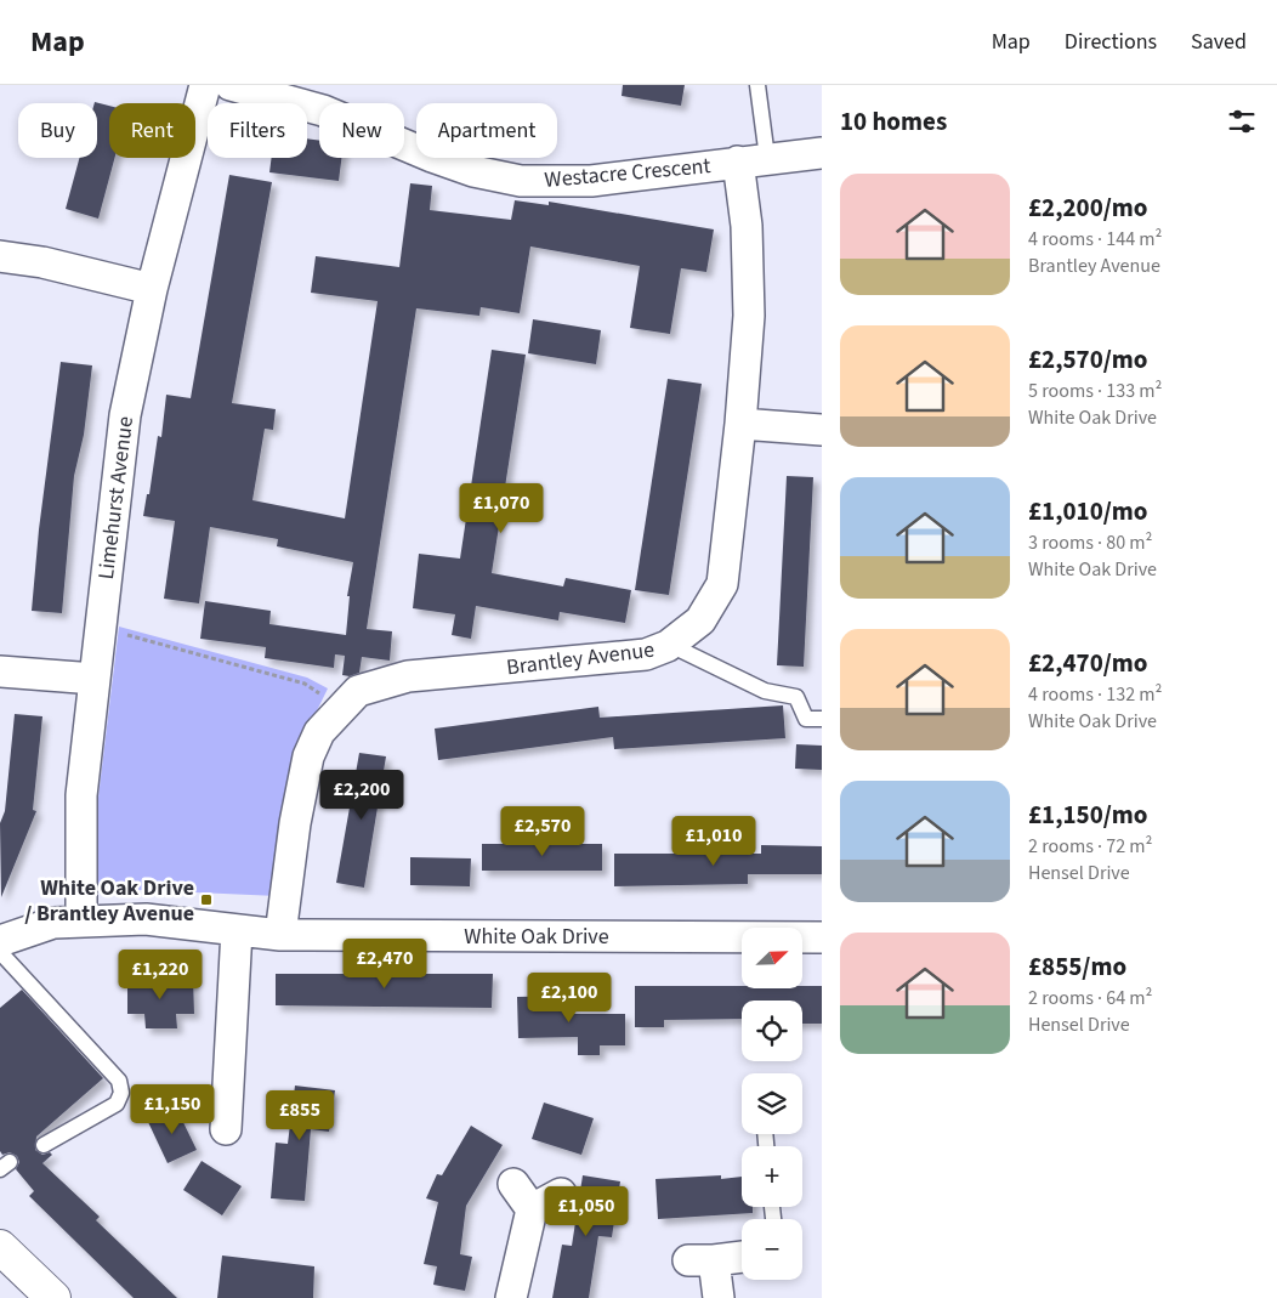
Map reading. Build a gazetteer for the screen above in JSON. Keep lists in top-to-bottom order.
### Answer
{
  "streets": {
    "street": [
      "Westacre Crescent",
      "Limehurst Avenue",
      "Brantley Avenue",
      "White Oak Drive"
    ]
  },
  "crossings": [
    ["Westacre Crescent", "Brantley Avenue"],
    ["Limehurst Avenue", "White Oak Drive"],
    ["Brantley Avenue", "White Oak Drive"]
  ],
  "places": {
    "transit": ["White Oak Drive / Brantley Avenue"]
  },
  "north": "top right",
  "page": {
    "header": "Map",
    "nav": ["Map", "Directions", "Saved"],
    "heading": "10 homes",
    "chip": [
      "Buy",
      "Rent",
      "Filters",
      "New",
      "Apartment"
    ],
    "list": [
      {
        "name": "£2,200/mo",
        "note": "4 rooms · 144 m² · Brantley Avenue"
      },
      {
        "name": "£2,570/mo",
        "note": "5 rooms · 133 m² · White Oak Drive"
      },
      {
        "name": "£1,010/mo",
        "note": "3 rooms · 80 m² · White Oak Drive"
      },
      {
        "name": "£2,470/mo",
        "note": "4 rooms · 132 m² · White Oak Drive"
      },
      {
        "name": "£1,150/mo",
        "note": "2 rooms · 72 m² · Hensel Drive"
      },
      {
        "name": "£855/mo",
        "note": "2 rooms · 64 m² · Hensel Drive"
      }
    ],
    "price": [
      "£1,070",
      "£2,200",
      "£2,570",
      "£1,010",
      "£2,470",
      "£1,220",
      "£2,100",
      "£1,150",
      "£855",
      "£1,050"
    ],
    "map_buttons": ["+", "−"]
  }
}
